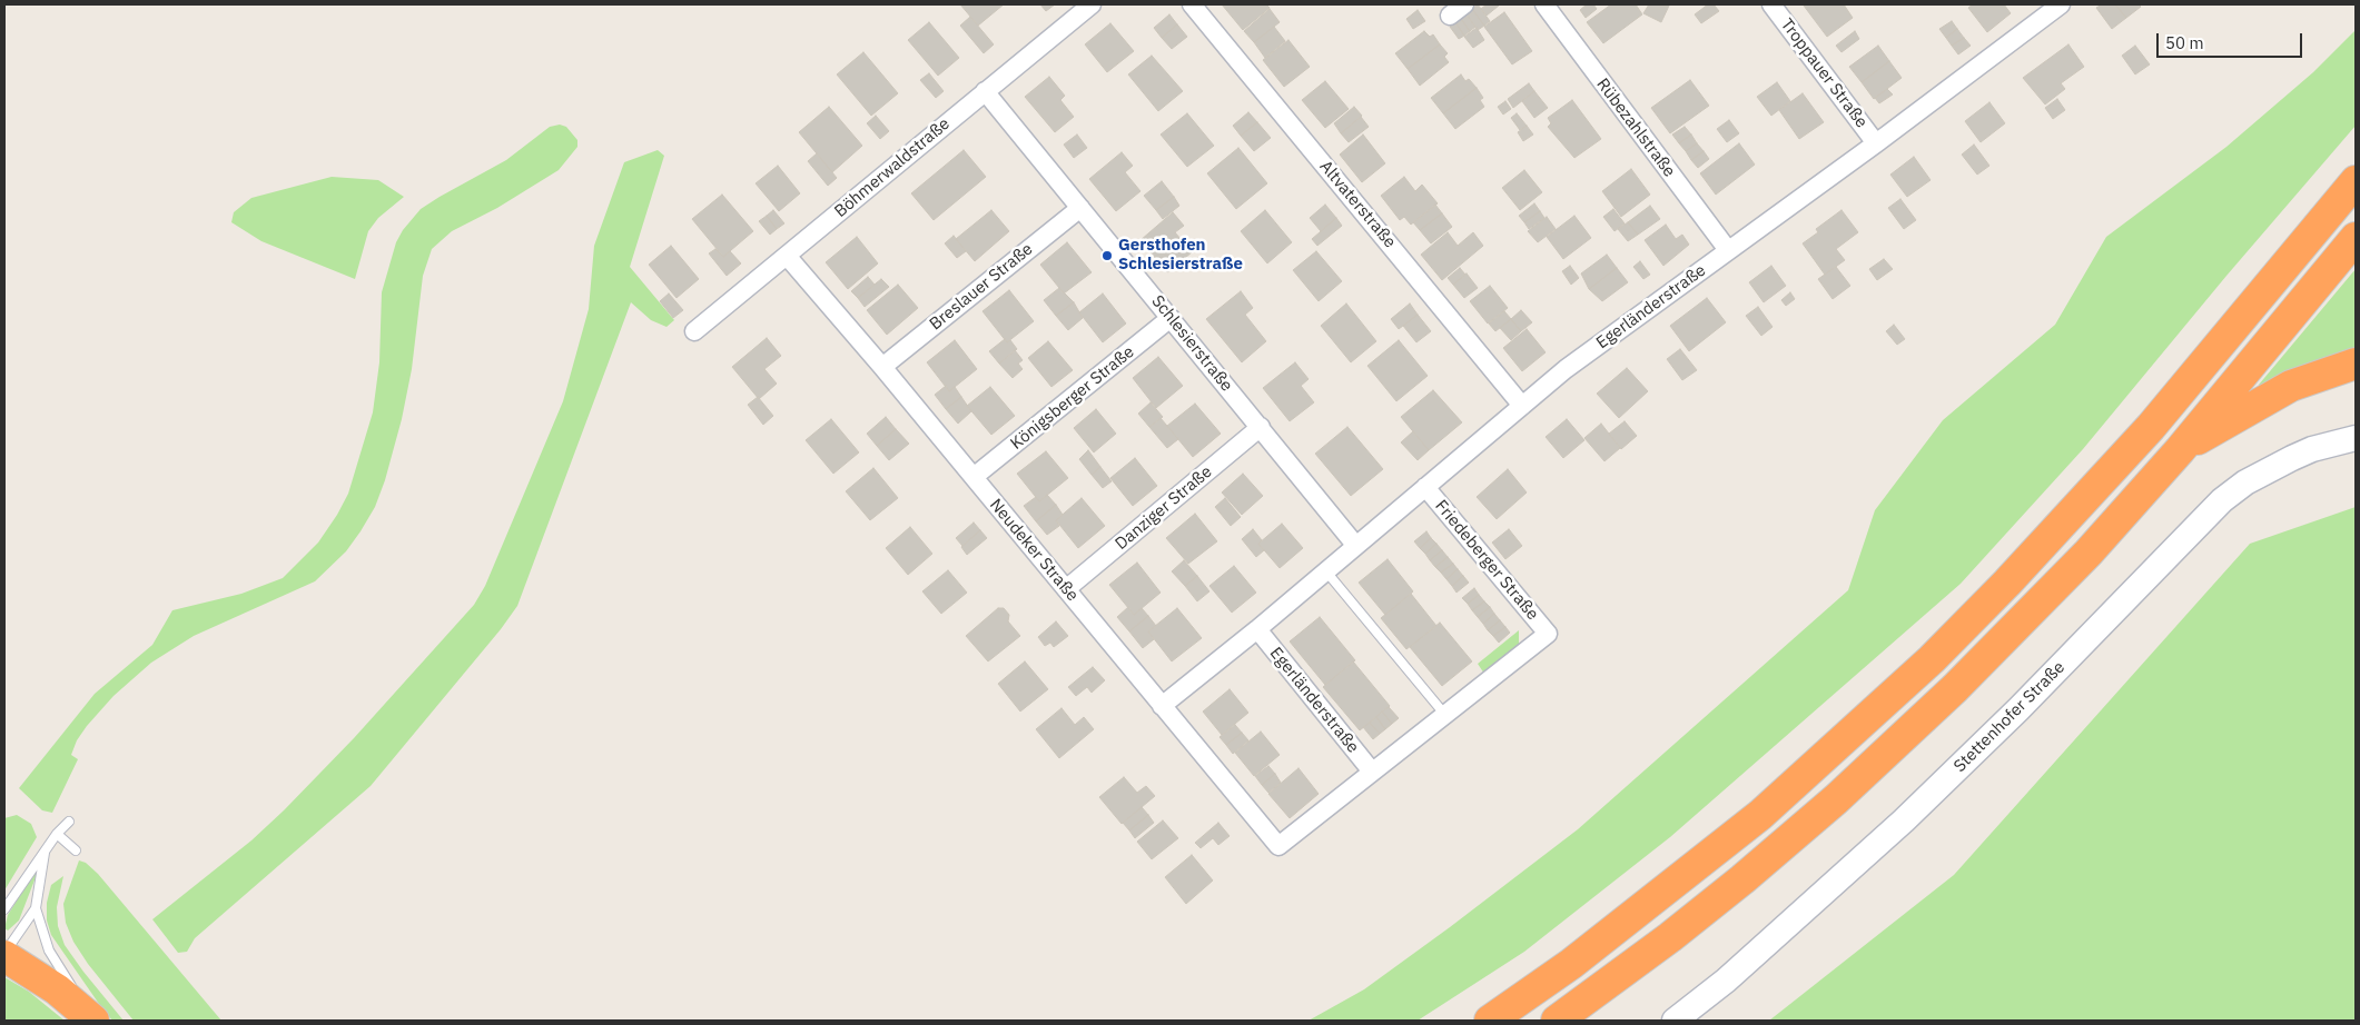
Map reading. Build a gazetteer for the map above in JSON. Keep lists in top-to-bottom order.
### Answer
{
  "streets": {
    "street": [
      "Troppauer Straße",
      "Rübezahlstraße",
      "Böhmerwaldstraße",
      "Altvaterstraße",
      "Breslauer Straße",
      "Egerländerstraße",
      "Schlesierstraße",
      "Königsberger Straße",
      "Danziger Straße",
      "Neudeker Straße",
      "Friedeberger Straße",
      "Stettenhofer Straße"
    ]
  },
  "crossings": [
    ["Troppauer Straße", "Egerländerstraße"],
    ["Rübezahlstraße", "Egerländerstraße"],
    ["Böhmerwaldstraße", "Schlesierstraße"],
    ["Böhmerwaldstraße", "Neudeker Straße"],
    ["Altvaterstraße", "Egerländerstraße"],
    ["Breslauer Straße", "Schlesierstraße"],
    ["Breslauer Straße", "Neudeker Straße"],
    ["Egerländerstraße", "Schlesierstraße"],
    ["Egerländerstraße", "Neudeker Straße"],
    ["Egerländerstraße", "Friedeberger Straße"],
    ["Schlesierstraße", "Königsberger Straße"],
    ["Schlesierstraße", "Danziger Straße"],
    ["Königsberger Straße", "Neudeker Straße"],
    ["Danziger Straße", "Neudeker Straße"]
  ],
  "places": ["Gersthofen Schlesierstraße"],
  "scale_bar": "50 m"
}
